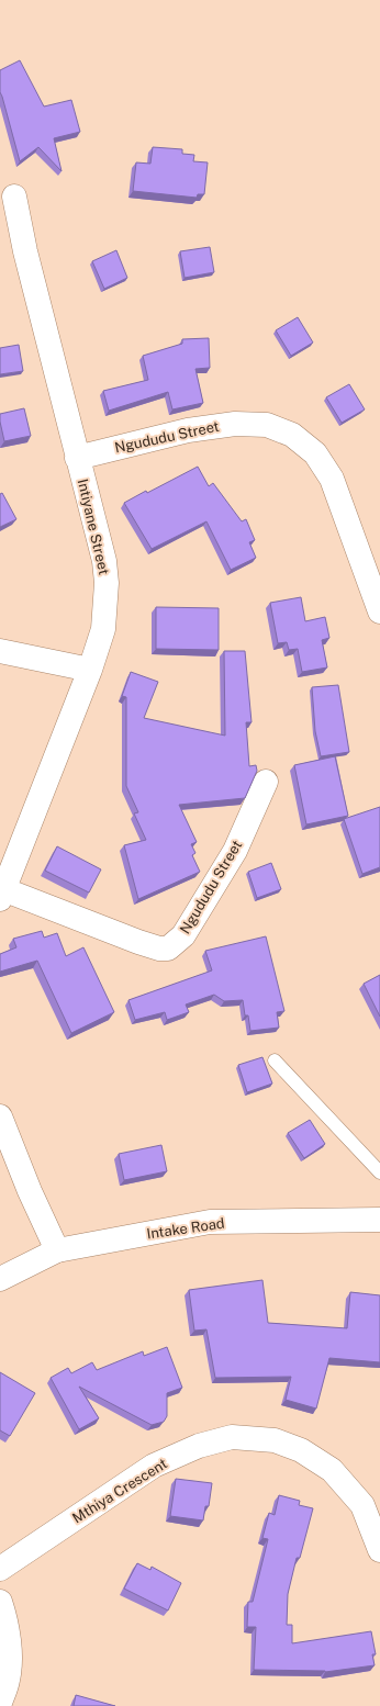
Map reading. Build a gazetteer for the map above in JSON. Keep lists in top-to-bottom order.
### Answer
{
  "streets": {
    "street": [
      "Ngududu Street",
      "Intiyane Street",
      "Intake Road",
      "Mthiya Crescent"
    ]
  },
  "crossings": [
    ["Ngududu Street", "Intiyane Street"]
  ]
}
